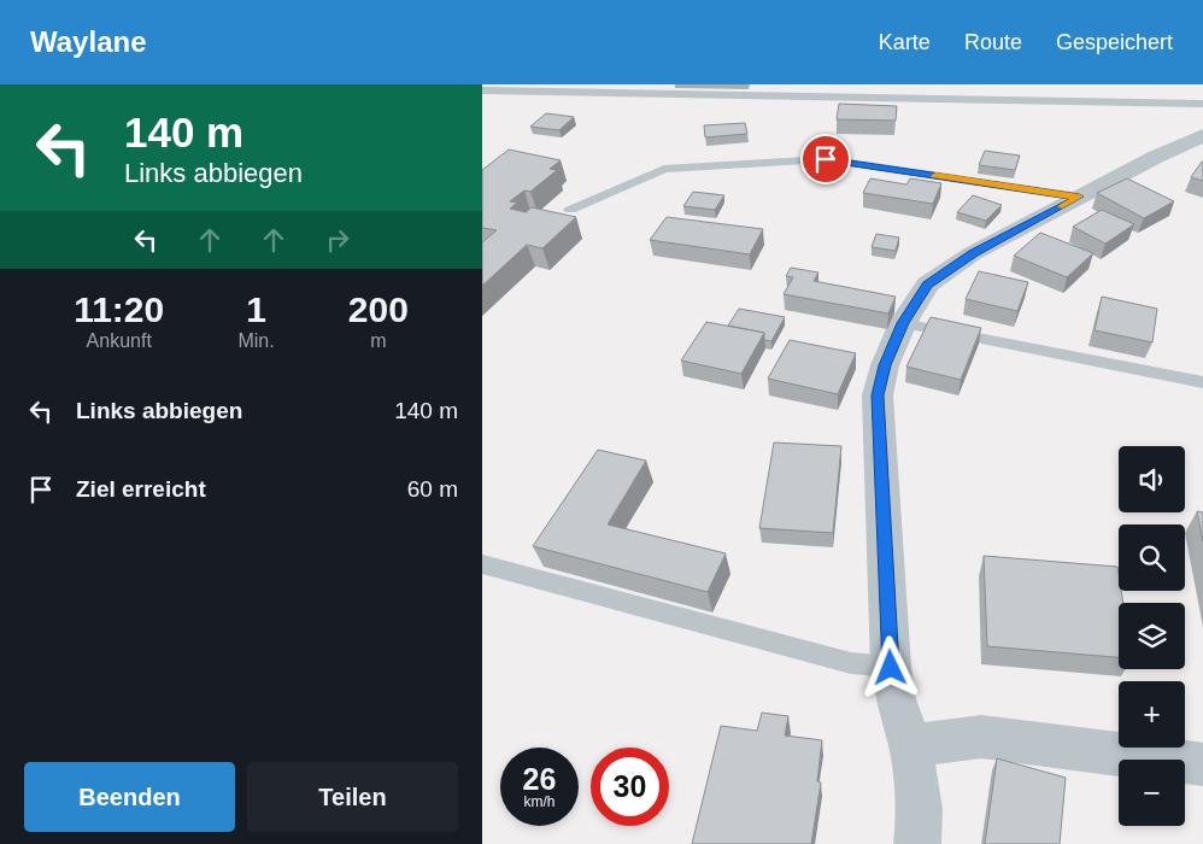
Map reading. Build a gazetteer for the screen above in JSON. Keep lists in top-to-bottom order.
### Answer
{
  "page": {
    "header": "Waylane",
    "nav": ["Karte", "Route", "Gespeichert"],
    "turn": ["140 m", "Links abbiegen"],
    "eta": [
      "11:20",
      "Ankunft",
      "1",
      "Min.",
      "200",
      "m"
    ],
    "list": [
      {
        "name": "Links abbiegen",
        "value": "140 m"
      },
      {
        "name": "Ziel erreicht",
        "value": "60 m"
      }
    ],
    "map_buttons": ["+", "−"],
    "speed": "26 km/h",
    "limit": "30",
    "buttons": ["Beenden", "Teilen"]
  }
}
